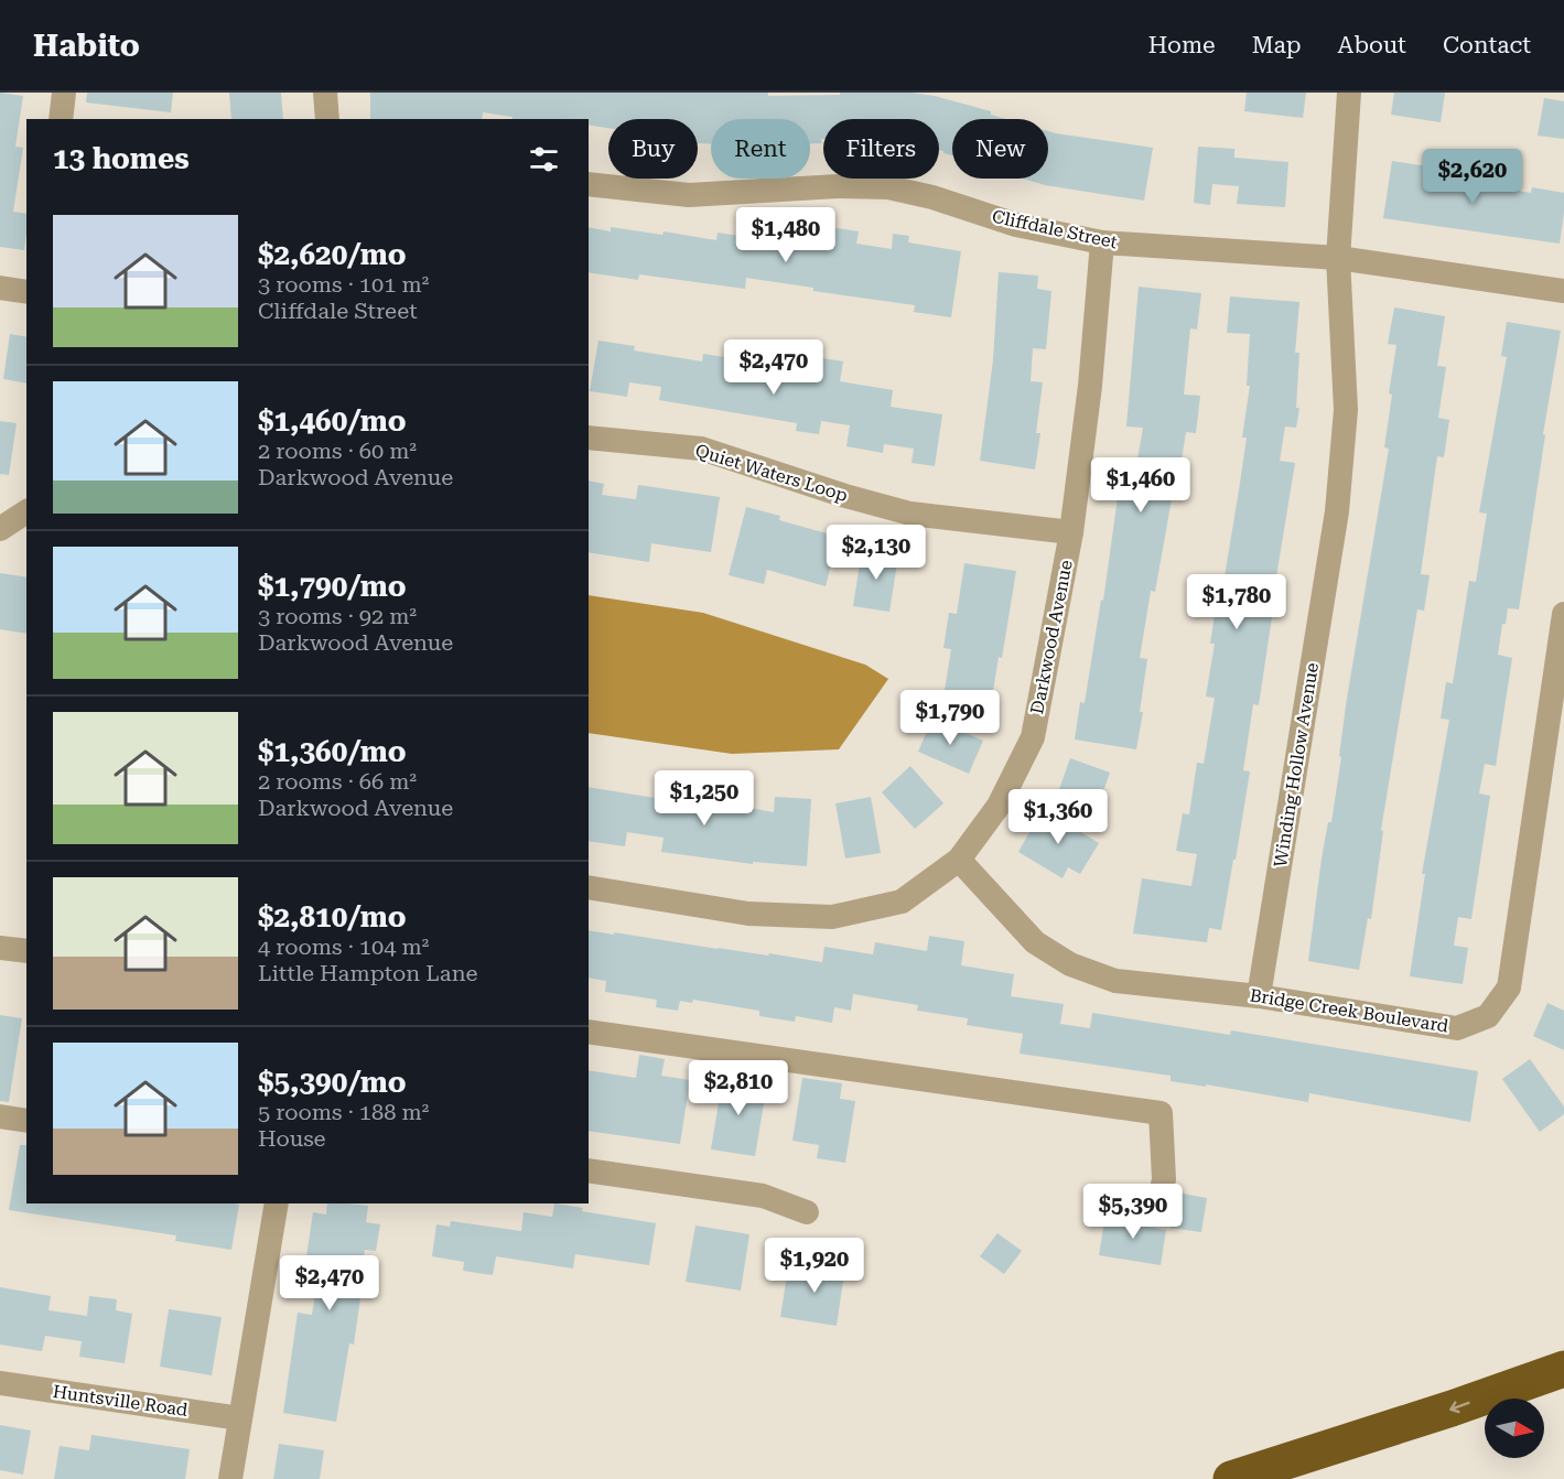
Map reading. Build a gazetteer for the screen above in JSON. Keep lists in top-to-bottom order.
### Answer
{
  "streets": {
    "street": [
      "Cliffdale Street",
      "Quiet Waters Loop",
      "Darkwood Avenue",
      "Winding Hollow Avenue",
      "Bridge Creek Boulevard",
      "Huntsville Road"
    ]
  },
  "crossings": [
    ["Cliffdale Street", "Darkwood Avenue"],
    ["Cliffdale Street", "Winding Hollow Avenue"],
    ["Quiet Waters Loop", "Darkwood Avenue"],
    ["Darkwood Avenue", "Bridge Creek Boulevard"],
    ["Winding Hollow Avenue", "Bridge Creek Boulevard"]
  ],
  "north": "right",
  "page": {
    "header": "Habito",
    "nav": [
      "Home",
      "Map",
      "About",
      "Contact"
    ],
    "chip": [
      "Buy",
      "Rent",
      "Filters",
      "New"
    ],
    "heading": "13 homes",
    "price": [
      "$2,620",
      "$1,480",
      "$2,470",
      "$1,460",
      "$2,130",
      "$1,780",
      "$1,790",
      "$1,250",
      "$1,360",
      "$2,810",
      "$5,390",
      "$1,920",
      "$2,470"
    ],
    "list": [
      {
        "name": "$2,620/mo",
        "note": "3 rooms · 101 m² · Cliffdale Street"
      },
      {
        "name": "$1,460/mo",
        "note": "2 rooms · 60 m² · Darkwood Avenue"
      },
      {
        "name": "$1,790/mo",
        "note": "3 rooms · 92 m² · Darkwood Avenue"
      },
      {
        "name": "$1,360/mo",
        "note": "2 rooms · 66 m² · Darkwood Avenue"
      },
      {
        "name": "$2,810/mo",
        "note": "4 rooms · 104 m² · Little Hampton Lane"
      },
      {
        "name": "$5,390/mo",
        "note": "5 rooms · 188 m² · House"
      }
    ]
  }
}
